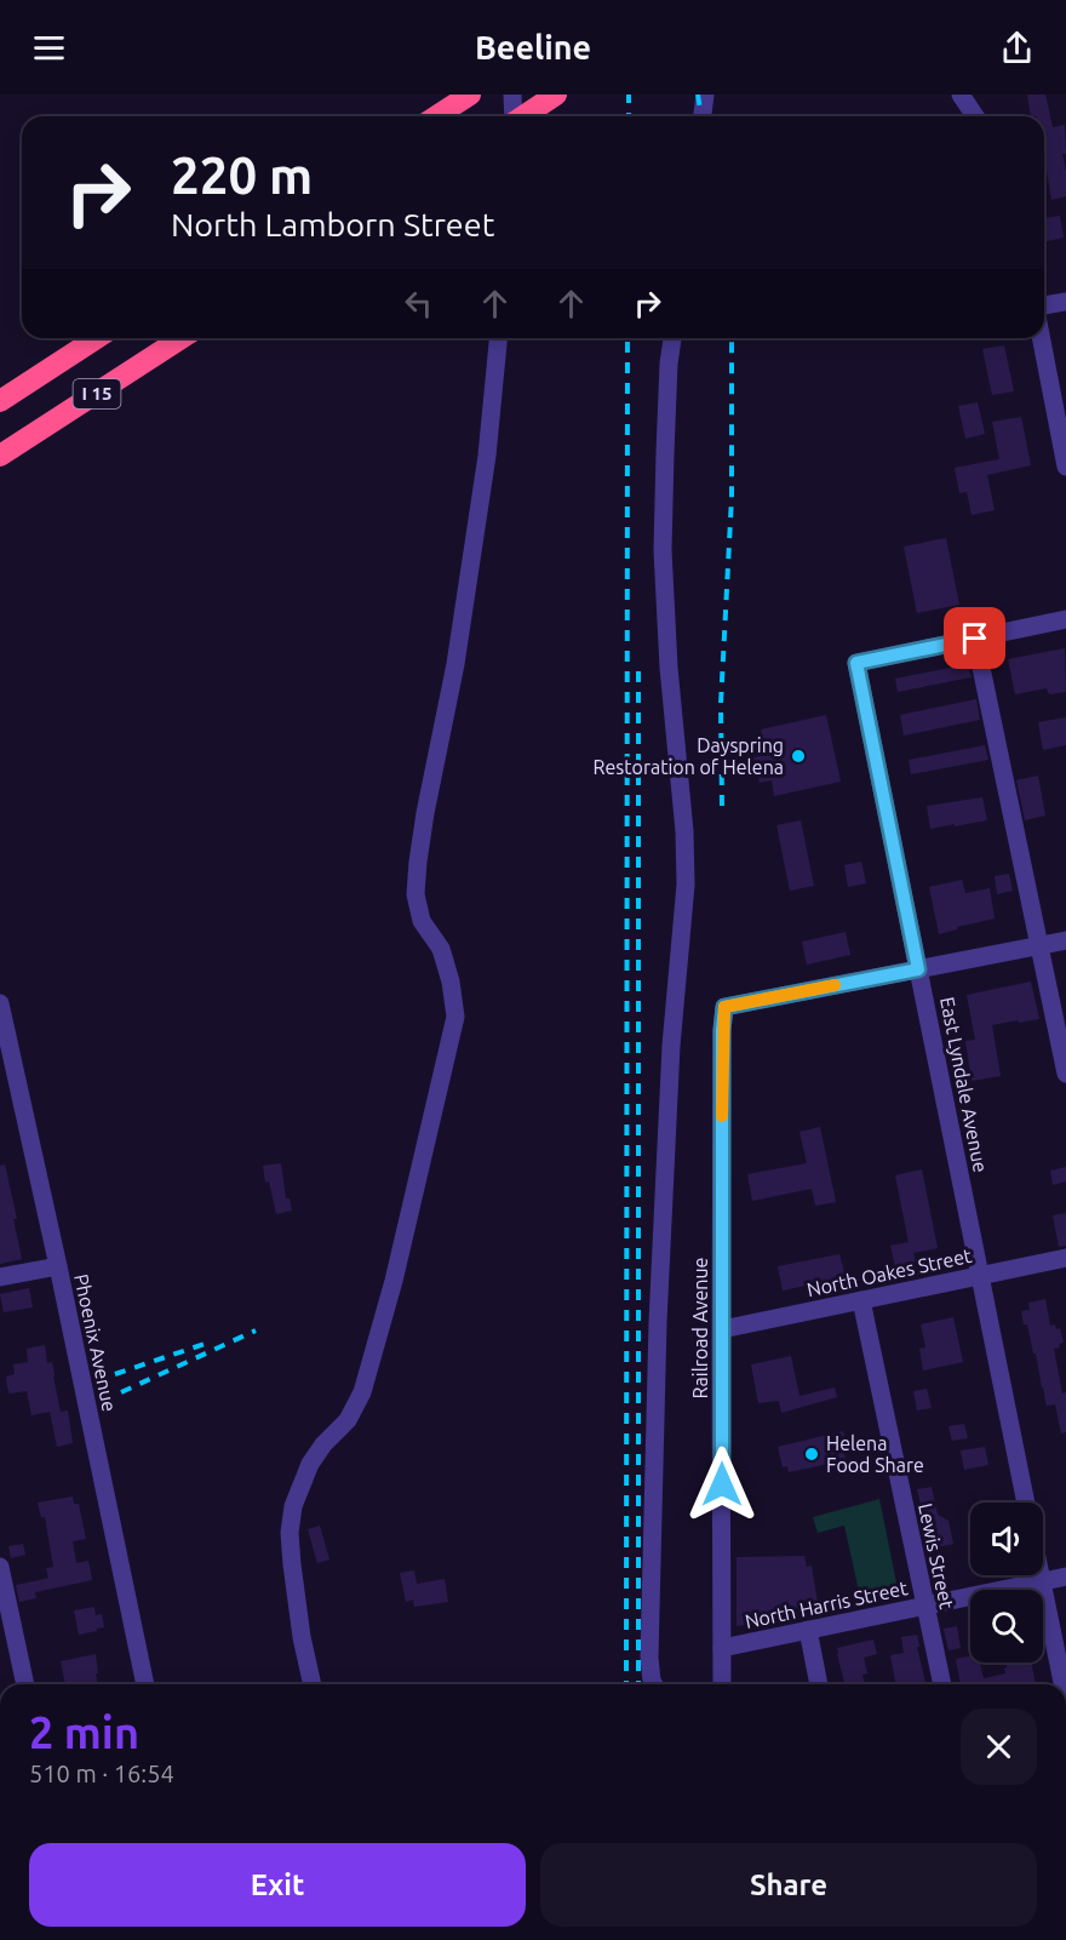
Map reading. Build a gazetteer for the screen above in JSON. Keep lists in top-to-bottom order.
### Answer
{
  "streets": {
    "highway": ["I 15"],
    "street": [
      "East Lyndale Avenue",
      "North Oakes Street",
      "Railroad Avenue",
      "Phoenix Avenue",
      "Lewis Street",
      "North Harris Street"
    ]
  },
  "crossings": [
    ["East Lyndale Avenue", "North Oakes Street"],
    ["East Lyndale Avenue", "Railroad Avenue"],
    ["North Oakes Street", "Railroad Avenue"],
    ["North Oakes Street", "Lewis Street"],
    ["Railroad Avenue", "North Harris Street"],
    ["Lewis Street", "North Harris Street"]
  ],
  "places": ["Dayspring Restoration of Helena", "Helena Food Share"],
  "page": {
    "header": "Beeline",
    "turn": ["220 m", "North Lamborn Street"],
    "heading": ["2 min", "510 m · 16:54"],
    "buttons": ["Exit", "Share"]
  }
}
